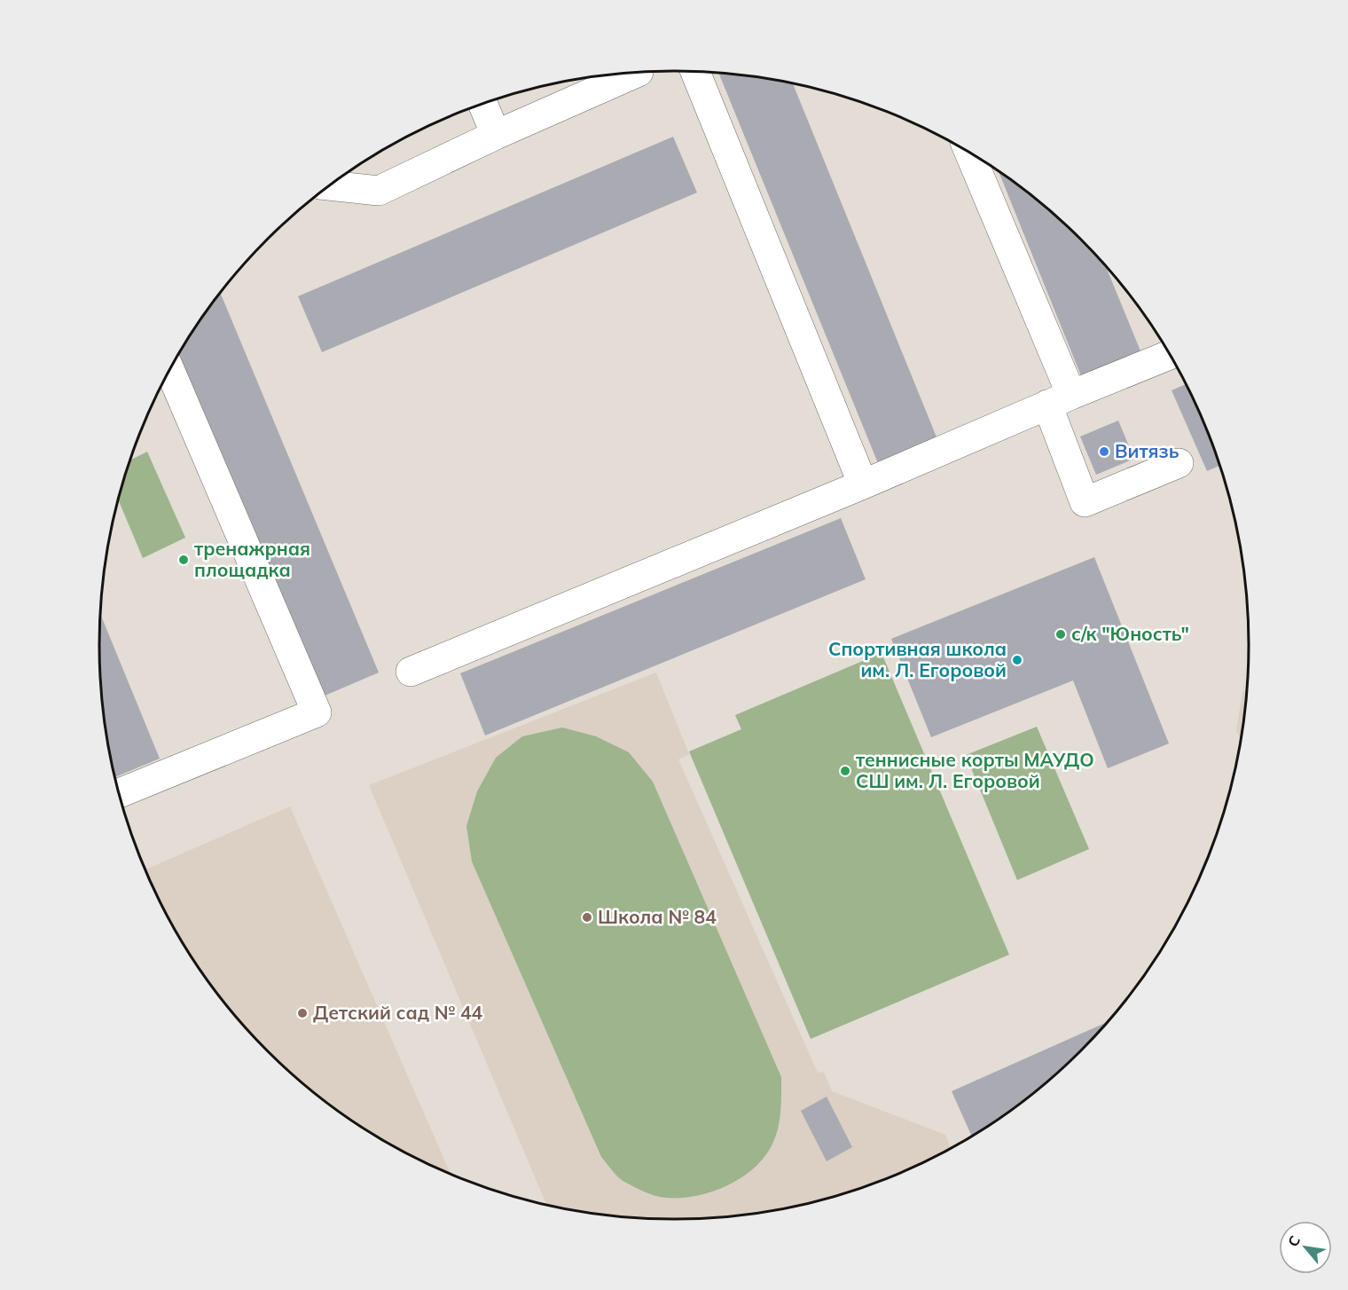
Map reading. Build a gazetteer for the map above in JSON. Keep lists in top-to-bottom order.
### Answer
{
  "places": [
    "Витязь",
    "тренажрная площадка",
    "с/к \"Юность\"",
    "Спортивная школа им. Л. Егоровой",
    "теннисные корты МАУДО СШ им. Л. Егоровой",
    "Школа № 84",
    "Детский сад № 44"
  ],
  "north": "top left"
}
